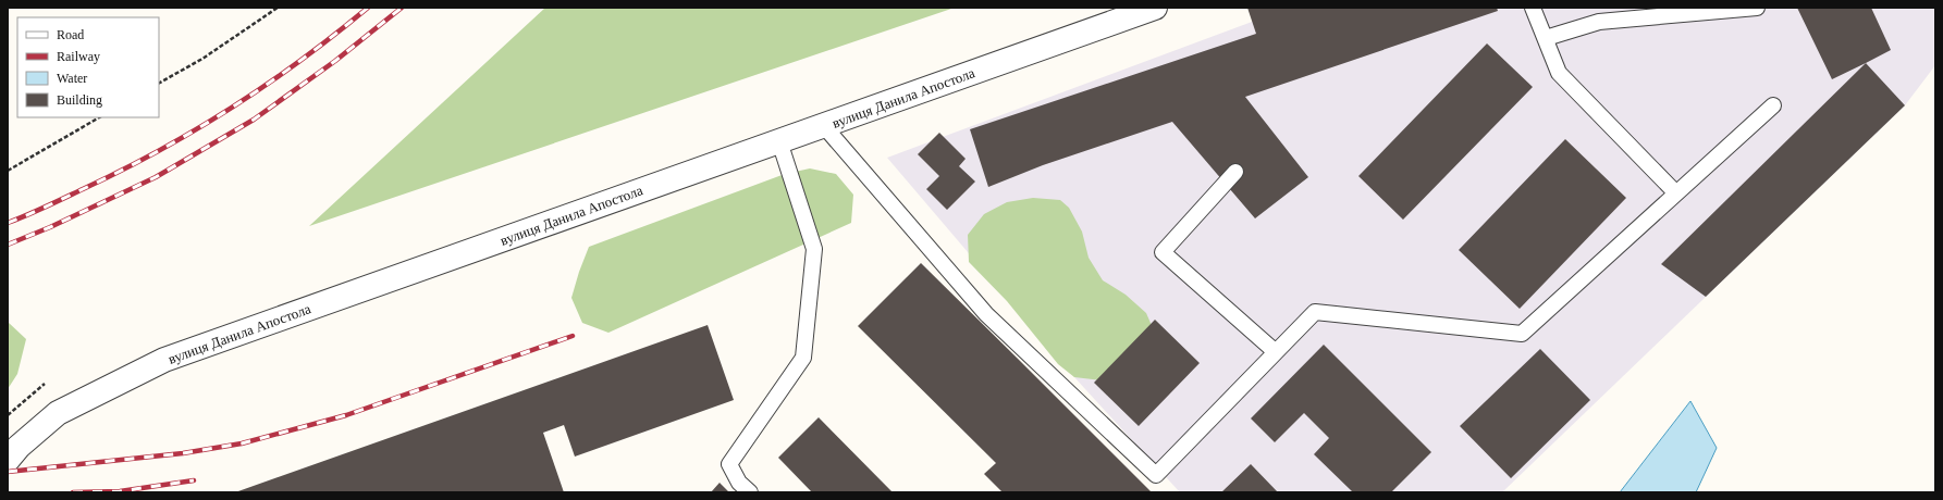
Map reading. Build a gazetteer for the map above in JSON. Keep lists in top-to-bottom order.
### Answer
{
  "streets": {
    "street": ["вулиця Данила Апостола"]
  },
  "legend": [
    "Road",
    "Railway",
    "Water",
    "Building"
  ]
}
